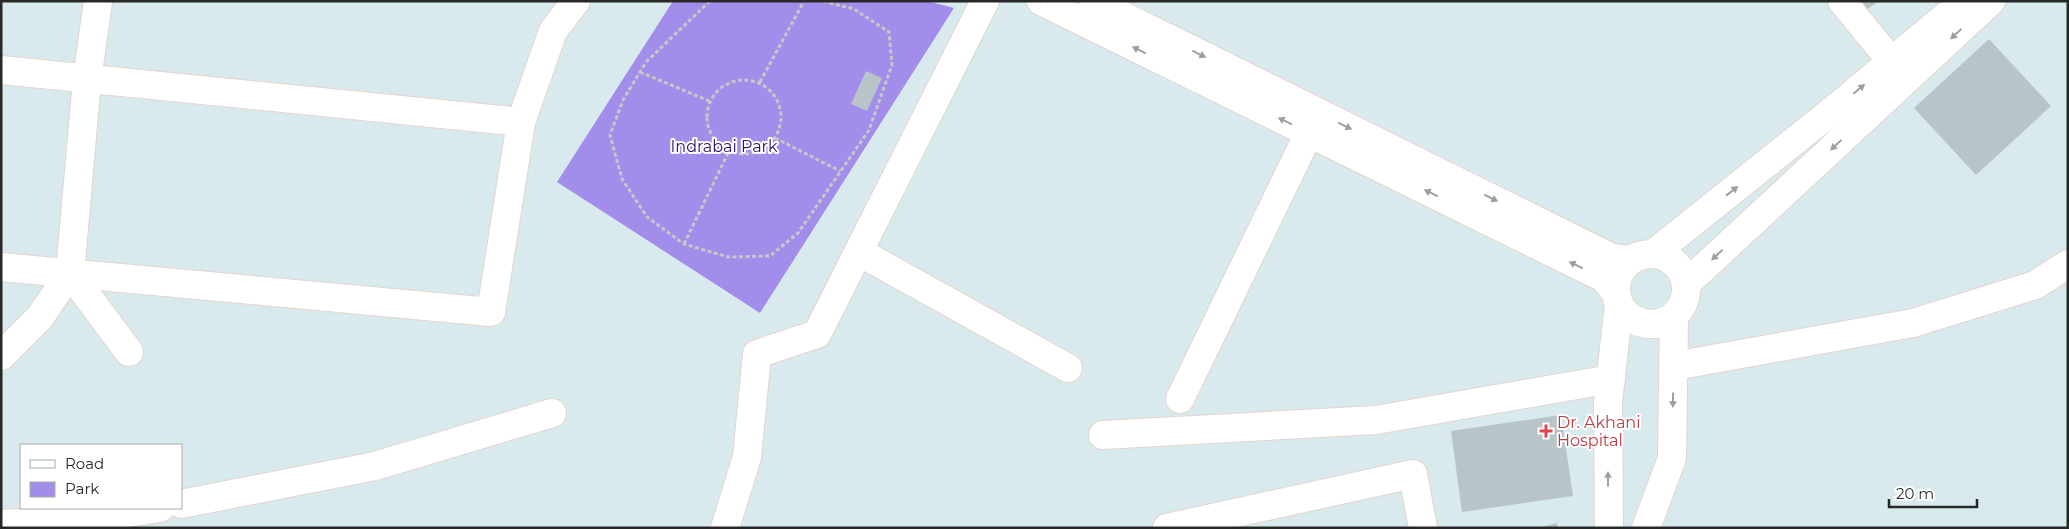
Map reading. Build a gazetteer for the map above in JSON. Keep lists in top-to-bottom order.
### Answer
{
  "parks": ["Indrabai Park"],
  "places": {
    "health": ["Dr. Akhani Hospital"]
  },
  "legend": ["Road", "Park"],
  "scale_bar": "20 m"
}
